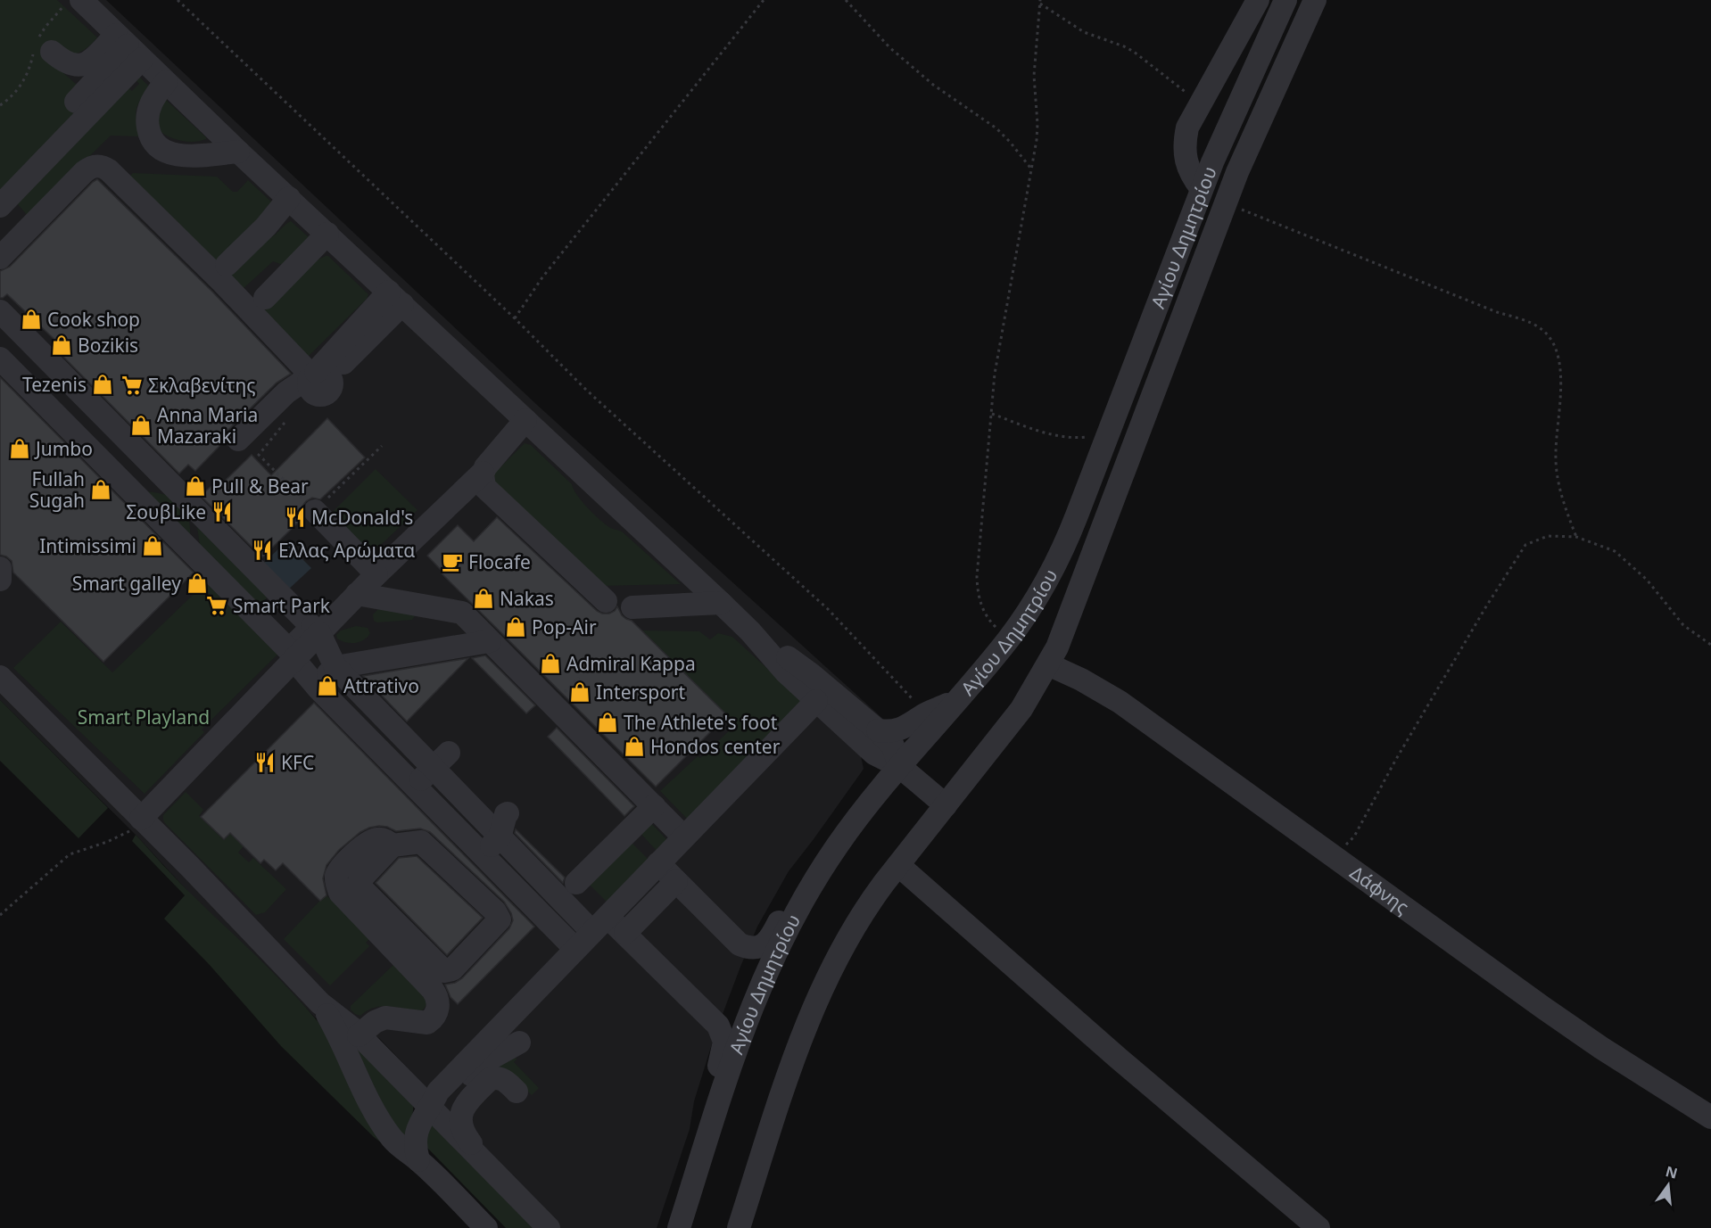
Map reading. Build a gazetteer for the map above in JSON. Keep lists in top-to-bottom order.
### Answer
{
  "streets": {
    "street": ["Αγίου Δημητρίου", "Δάφνης"]
  },
  "crossings": [
    ["Αγίου Δημητρίου", "Δάφνης"]
  ],
  "parks": ["Smart Playland"],
  "places": {
    "shop": [
      "Cook shop",
      "Bozikis",
      "Tezenis",
      "Anna Maria Mazaraki",
      "Jumbo",
      "Pull & Bear",
      "Fullah Sugah",
      "Intimissimi",
      "Smart galley",
      "Nakas",
      "Pop-Air",
      "Admiral Kappa",
      "Attrativo",
      "Intersport",
      "The Athlete's foot",
      "Hondos center"
    ],
    "supermarket": ["Σκλαβενίτης", "Smart Park"],
    "restaurant": [
      "ΣουβLike",
      "McDonald's",
      "Ελλας Αρώματα",
      "KFC"
    ],
    "cafe": ["Flocafe"]
  },
  "north": "top"
}
